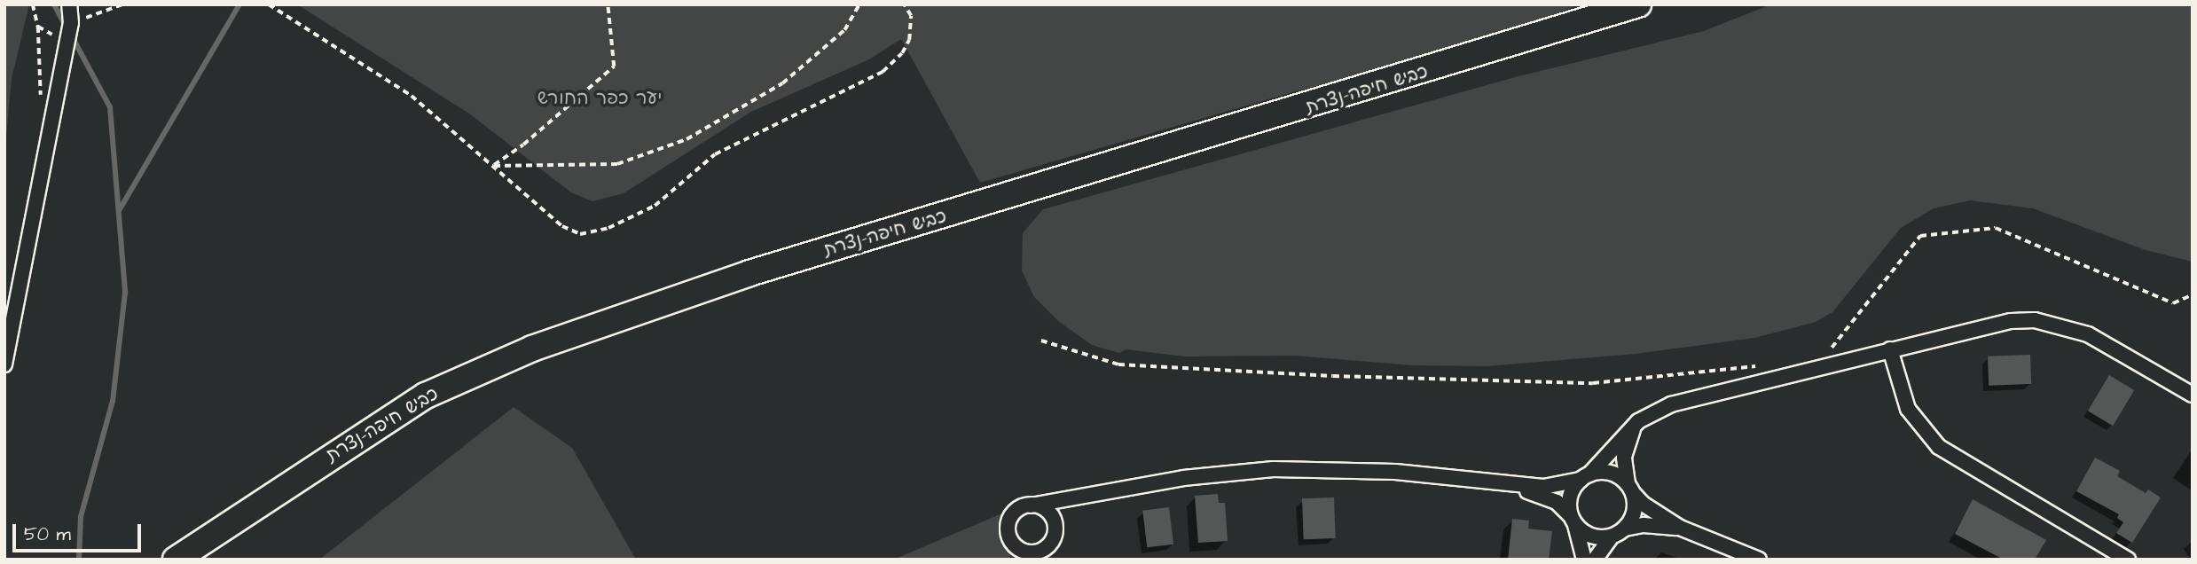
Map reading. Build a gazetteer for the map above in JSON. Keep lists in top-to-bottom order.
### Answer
{
  "streets": {
    "highway": ["כביש חיפה-נצרת"]
  },
  "parks": ["יער כפר החורש"],
  "scale_bar": "50 m"
}
